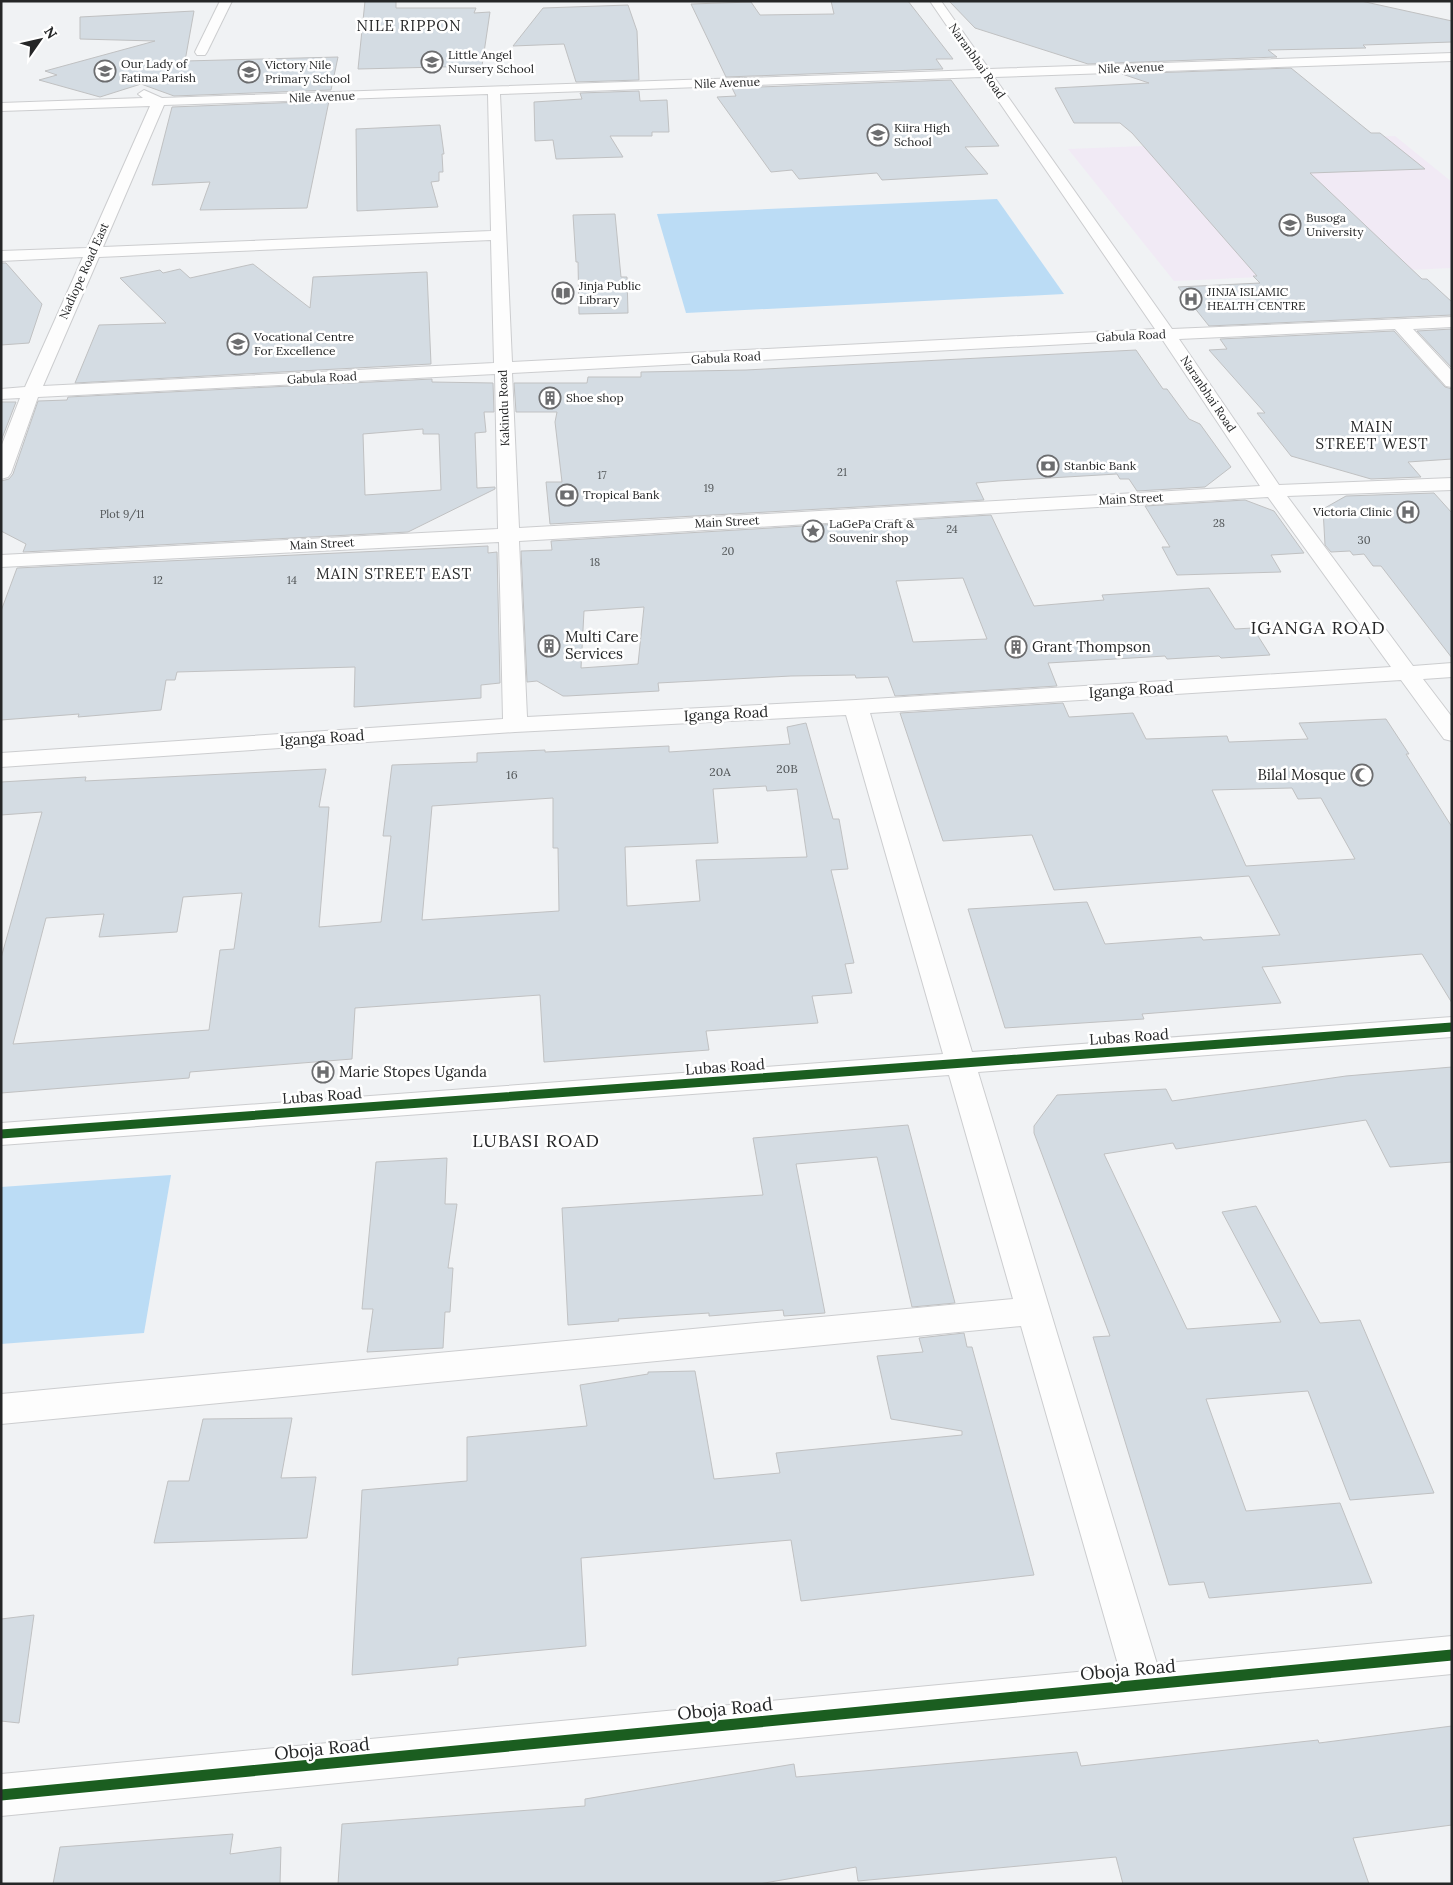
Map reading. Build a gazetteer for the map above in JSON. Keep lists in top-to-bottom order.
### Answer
{
  "streets": {
    "street": [
      "Naranbhai Road",
      "Nile Avenue",
      "Nadiope Road East",
      "Gabula Road",
      "Kakindu Road",
      "Main Street",
      "Iganga Road",
      "Lubas Road",
      "Oboja Road"
    ]
  },
  "crossings": [
    ["Naranbhai Road", "Nile Avenue"],
    ["Naranbhai Road", "Gabula Road"],
    ["Naranbhai Road", "Main Street"],
    ["Naranbhai Road", "Iganga Road"],
    ["Nile Avenue", "Nadiope Road East"],
    ["Nile Avenue", "Kakindu Road"],
    ["Nadiope Road East", "Gabula Road"],
    ["Gabula Road", "Kakindu Road"],
    ["Kakindu Road", "Main Street"],
    ["Kakindu Road", "Iganga Road"]
  ],
  "districts": [
    "NILE RIPPON",
    "MAIN STREET WEST",
    "MAIN STREET EAST",
    "IGANGA ROAD",
    "LUBASI ROAD"
  ],
  "places": {
    "school or university": [
      "Little Angel Nursery School",
      "Our Lady of Fatima Parish",
      "Victory Nile Primary School",
      "Kiira High School",
      "Busoga University",
      "Vocational Centre For Excellence"
    ],
    "library": ["Jinja Public Library"],
    "hospital": ["JINJA ISLAMIC HEALTH CENTRE", "Victoria Clinic", "Marie Stopes Uganda"],
    "building": ["Shoe shop", "Multi Care Services", "Grant Thompson"],
    "bank": ["Stanbic Bank", "Tropical Bank"],
    "place": ["LaGePa Craft & Souvenir shop"],
    "mosque": ["Bilal Mosque"]
  },
  "house_numbers": [
    "21",
    "17",
    "19",
    "Plot 9/11",
    "28",
    "24",
    "30",
    "20",
    "18",
    "12",
    "14",
    "20B",
    "20A",
    "16"
  ],
  "north": "top right"
}
